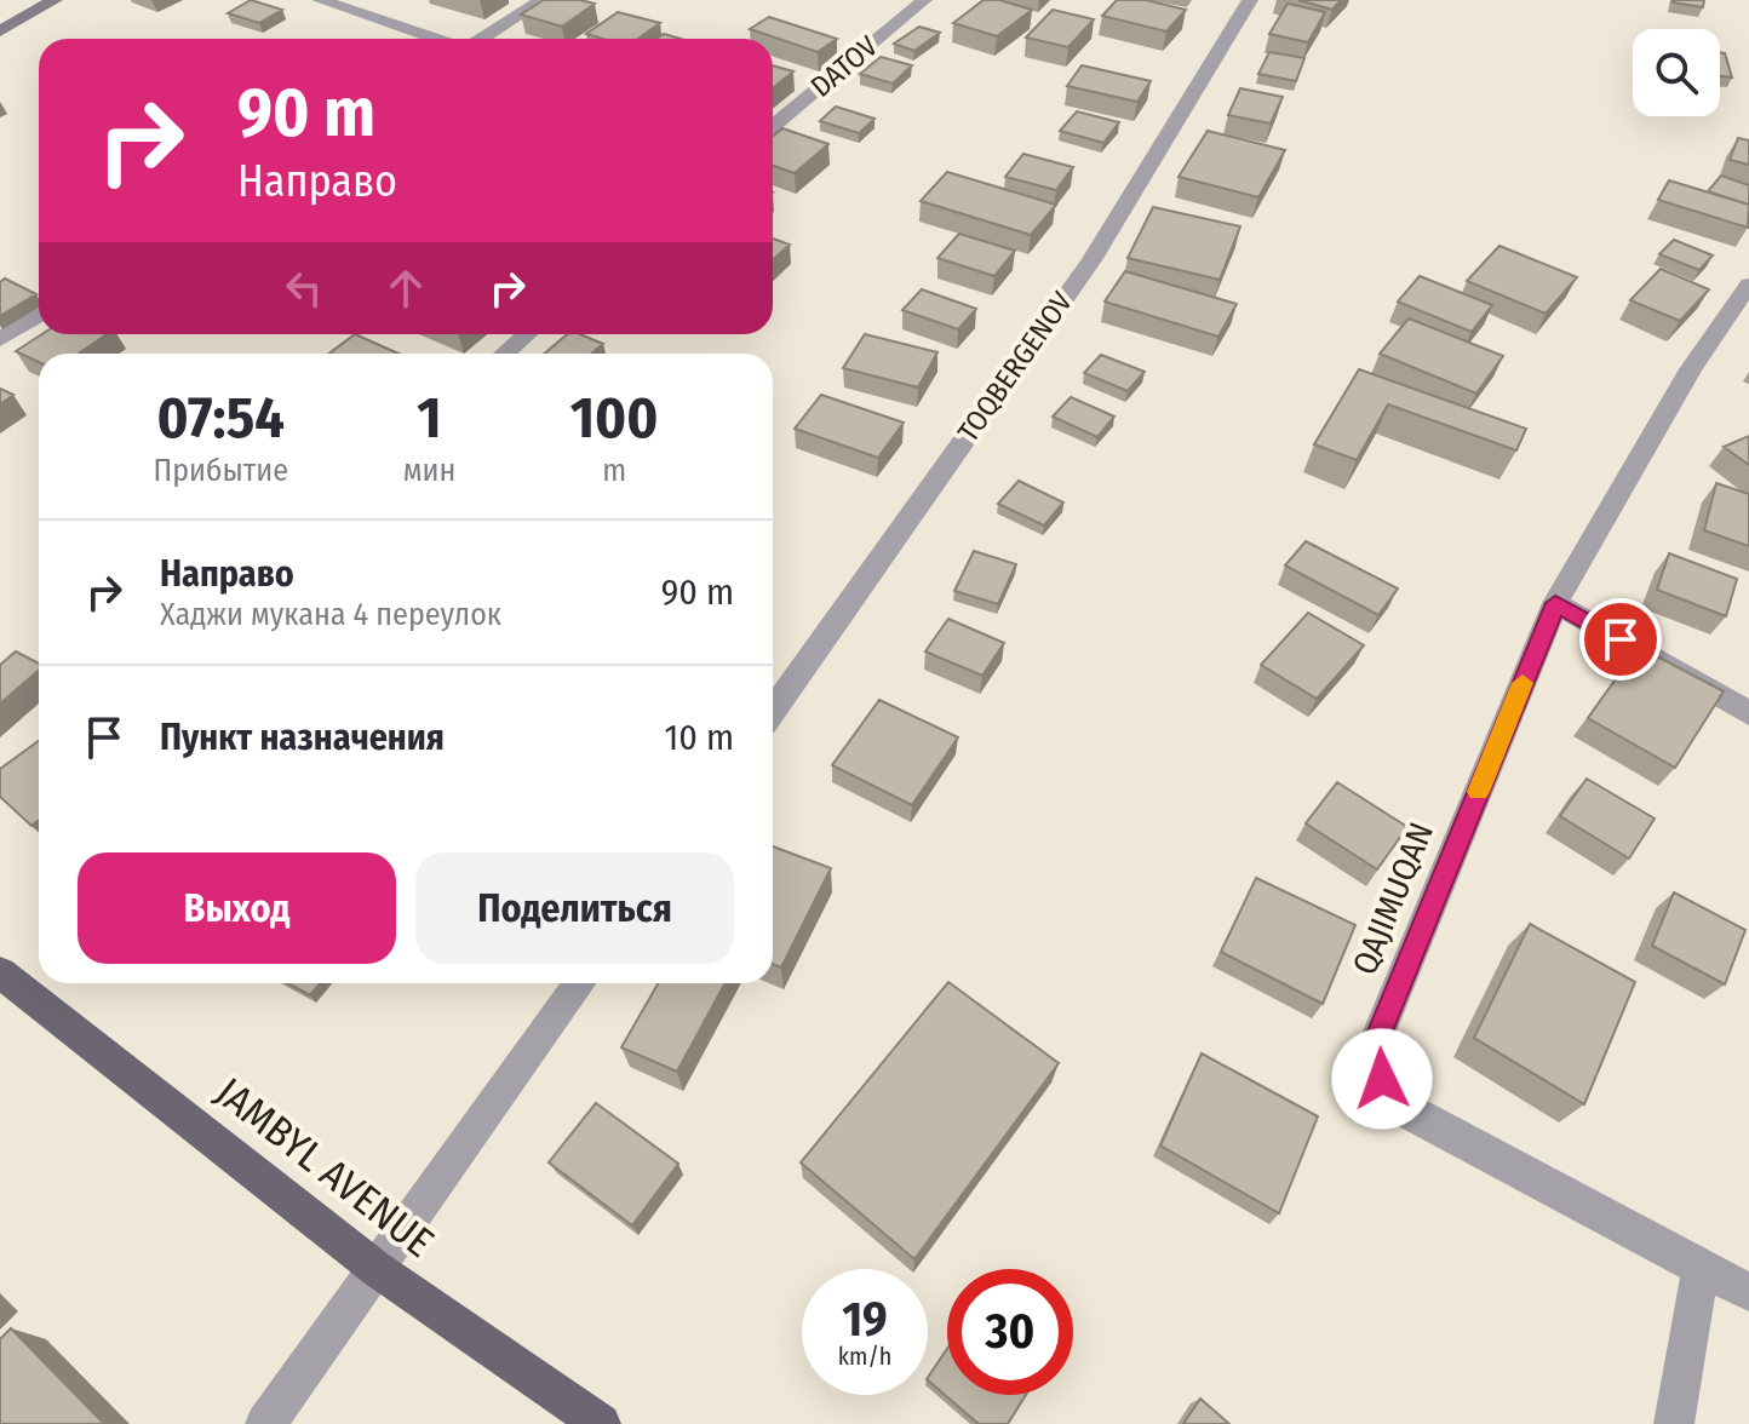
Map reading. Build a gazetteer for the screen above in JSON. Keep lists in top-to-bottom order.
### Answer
{
  "streets": {
    "main road": ["JAMBYL AVENUE"],
    "street": ["DATOV", "TOQBERGENOV", "QAJIMUQAN"]
  },
  "page": {
    "turn": ["90 m", "Направо"],
    "eta": [
      "07:54",
      "Прибытие",
      "1",
      "мин",
      "100",
      "m"
    ],
    "list": [
      {
        "name": "Направо",
        "note": "Хаджи мукана 4 переулок",
        "value": "90 m"
      },
      {
        "name": "Пункт назначения",
        "value": "10 m"
      }
    ],
    "buttons": ["Выход", "Поделиться"],
    "speed": "19 km/h",
    "limit": "30"
  }
}
